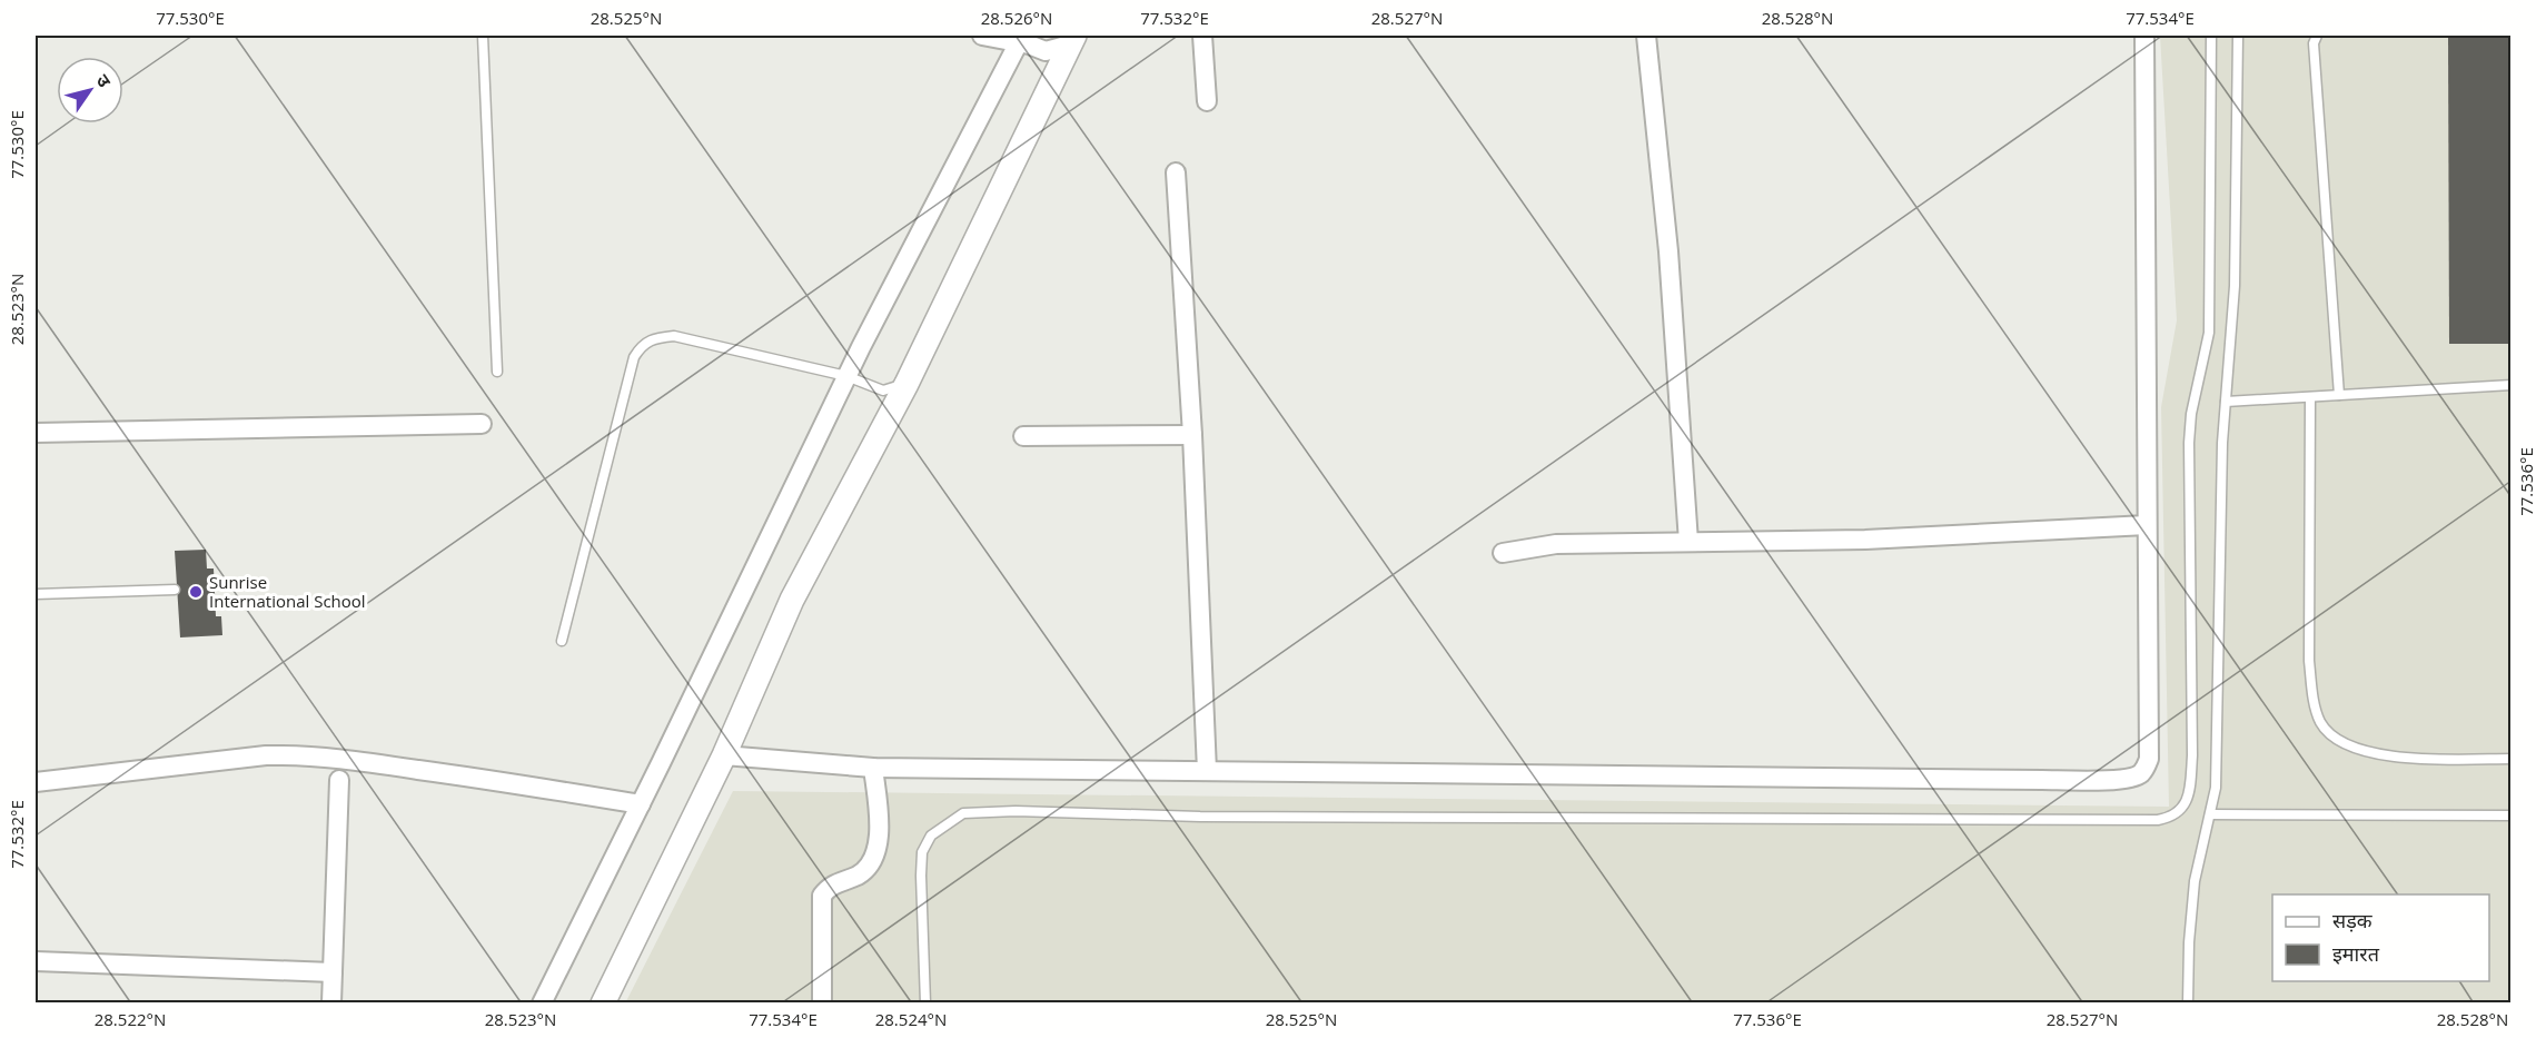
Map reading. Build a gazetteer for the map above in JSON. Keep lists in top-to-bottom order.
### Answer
{
  "places": ["Sunrise International School"],
  "legend": ["सड़क", "इमारत"],
  "north": "top right",
  "coordinates": [
    "77.530°E",
    "28.525°N",
    "28.526°N",
    "77.532°E",
    "28.527°N",
    "28.528°N",
    "77.534°E",
    "28.523°N",
    "77.536°E",
    "28.522°N",
    "28.524°N"
  ]
}
